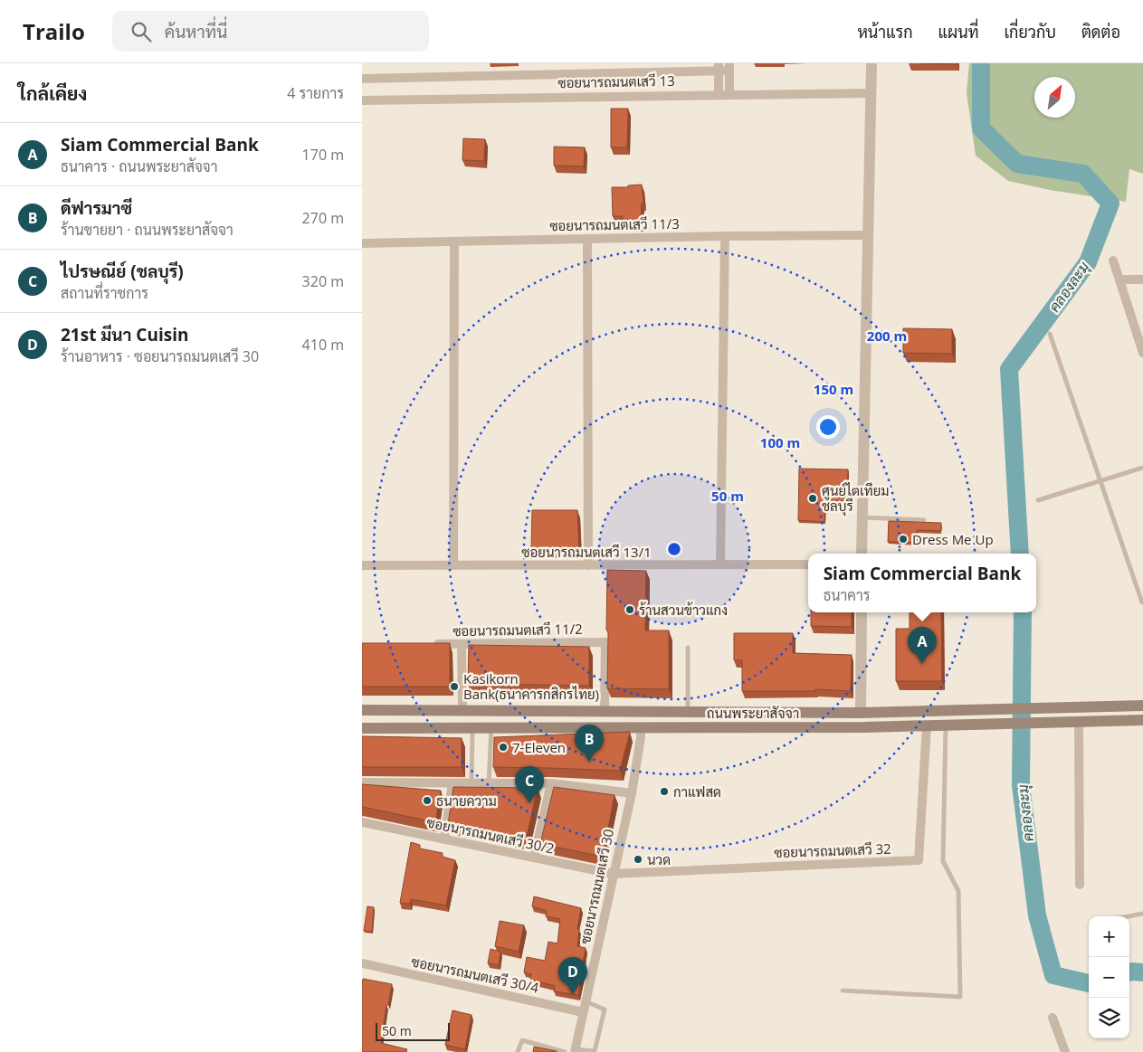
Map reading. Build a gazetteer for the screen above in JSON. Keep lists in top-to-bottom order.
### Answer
{
  "streets": {
    "main road": ["ถนนพระยาสัจจา"],
    "street": [
      "ซอยนารถมนตเสวี 13",
      "ซอยนารถมนตเสวี 11/3",
      "ซอยนารถมนตเสวี 13/1",
      "ซอยนารถมนตเสวี 11/2",
      "ซอยนารถมนตเสวี 30/2",
      "ซอยนารถมนตเสวี 32",
      "ซอยนารถมนตเสวี 30",
      "ซอยนารถมนตเสวี 30/4"
    ]
  },
  "crossings": [
    ["ซอยนารถมนตเสวี 11/2", "ถนนพระยาสัจจา"],
    ["ถนนพระยาสัจจา", "ซอยนารถมนตเสวี 32"],
    ["ถนนพระยาสัจจา", "ซอยนารถมนตเสวี 30"],
    ["ซอยนารถมนตเสวี 30/2", "ซอยนารถมนตเสวี 32"],
    ["ซอยนารถมนตเสวี 30/2", "ซอยนารถมนตเสวี 30"],
    ["ซอยนารถมนตเสวี 32", "ซอยนารถมนตเสวี 30"],
    ["ซอยนารถมนตเสวี 30", "ซอยนารถมนตเสวี 30/4"]
  ],
  "water": ["คลองละมุ"],
  "places": [
    "ศูนย์ไตเทียม ชลบุรี",
    "Dress Me Up",
    "ร้านสวนข้าวแกง",
    "Kasikorn Bank(ธนาคารกสิกรไทย)",
    "7-Eleven",
    "กาแฟสด",
    "ธนายความ",
    "นวด"
  ],
  "scale_bar": "50 m",
  "north": "top right",
  "page": {
    "header": "Trailo",
    "search": "ค้นหาที่นี่",
    "nav": [
      "หน้าแรก",
      "แผนที่",
      "เกี่ยวกับ",
      "ติดต่อ"
    ],
    "heading": ["ใกล้เคียง", "4 รายการ"],
    "list": [
      {
        "mark": "A",
        "name": "Siam Commercial Bank",
        "note": "ธนาคาร · ถนนพระยาสัจจา",
        "value": "170 m"
      },
      {
        "mark": "B",
        "name": "ดีฟารมาซี",
        "note": "ร้านขายยา · ถนนพระยาสัจจา",
        "value": "270 m"
      },
      {
        "mark": "C",
        "name": "ไปรษณีย์ (ชลบุรี)",
        "note": "สถานที่ราชการ",
        "value": "320 m"
      },
      {
        "mark": "D",
        "name": "21st มีนา Cuisin",
        "note": "ร้านอาหาร · ซอยนารถมนตเสวี 30",
        "value": "410 m"
      }
    ],
    "popup": ["Siam Commercial Bank", "ธนาคาร"],
    "pins": [
      "A",
      "B",
      "C",
      "D"
    ],
    "map_buttons": ["+", "−"],
    "scale": "50 m"
  },
  "rings": [
    "200 m",
    "150 m",
    "100 m",
    "50 m"
  ]
}
